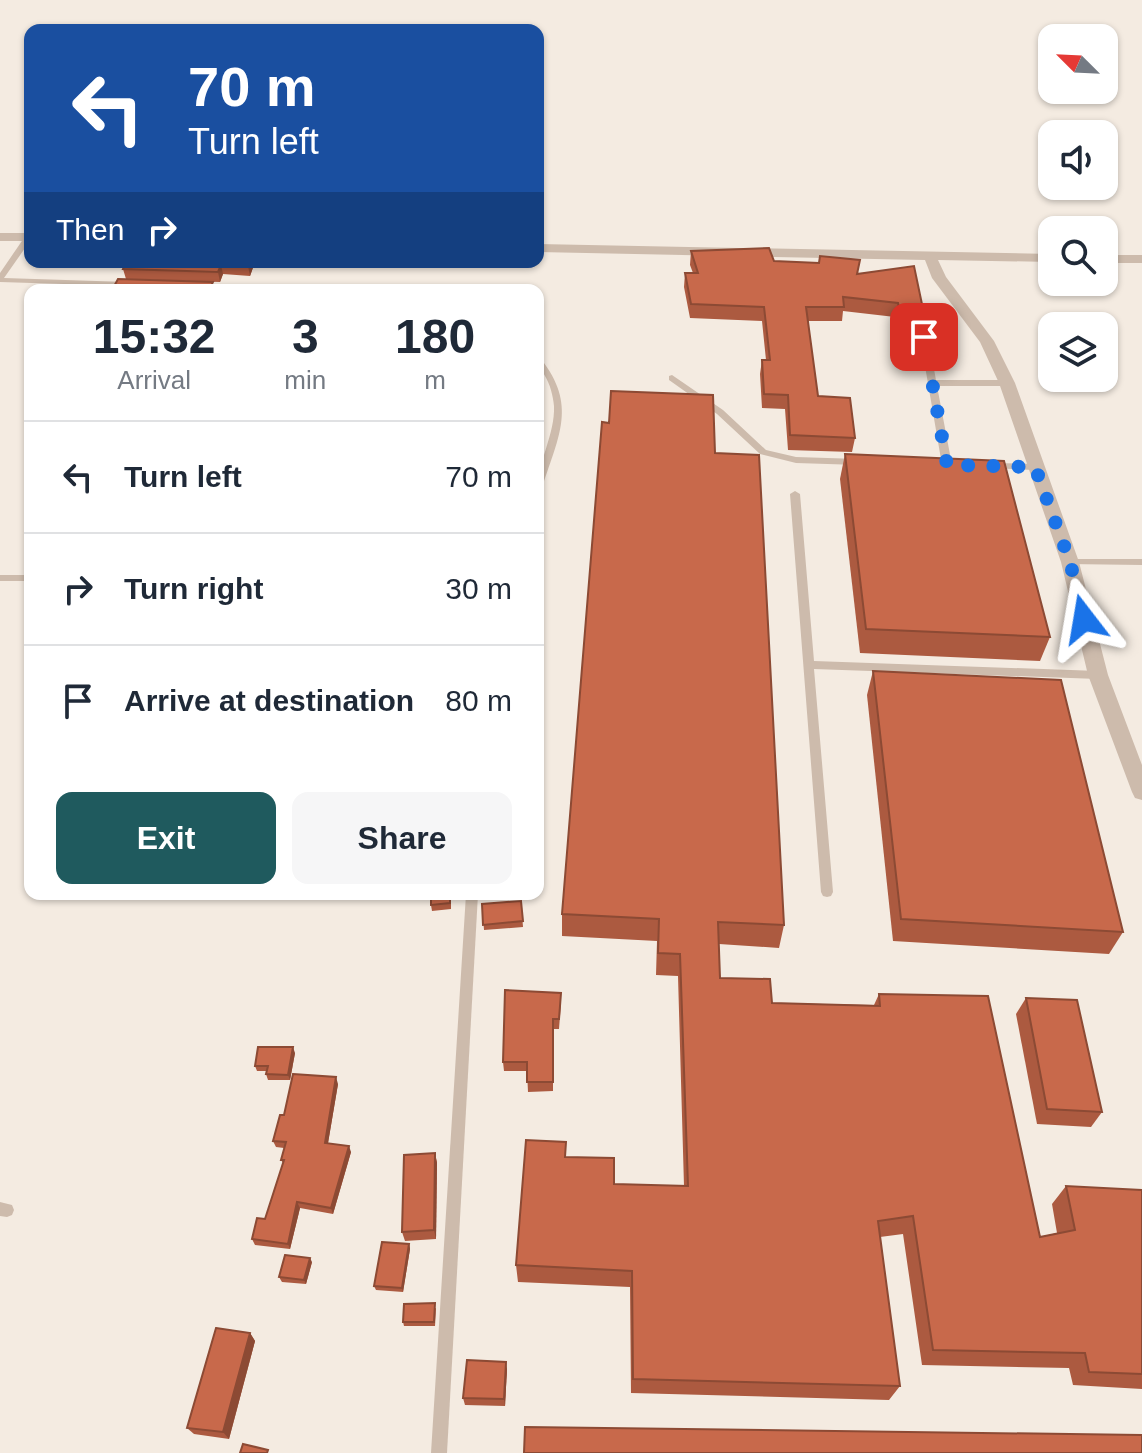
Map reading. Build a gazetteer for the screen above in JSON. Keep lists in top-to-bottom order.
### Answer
{
  "north": "top left",
  "page": {
    "turn": ["70 m", "Turn left"],
    "then": "Then",
    "eta": [
      "15:32",
      "Arrival",
      "3",
      "min",
      "180",
      "m"
    ],
    "list": [
      {
        "name": "Turn left",
        "value": "70 m"
      },
      {
        "name": "Turn right",
        "value": "30 m"
      },
      {
        "name": "Arrive at destination",
        "value": "80 m"
      }
    ],
    "buttons": ["Exit", "Share"]
  }
}
